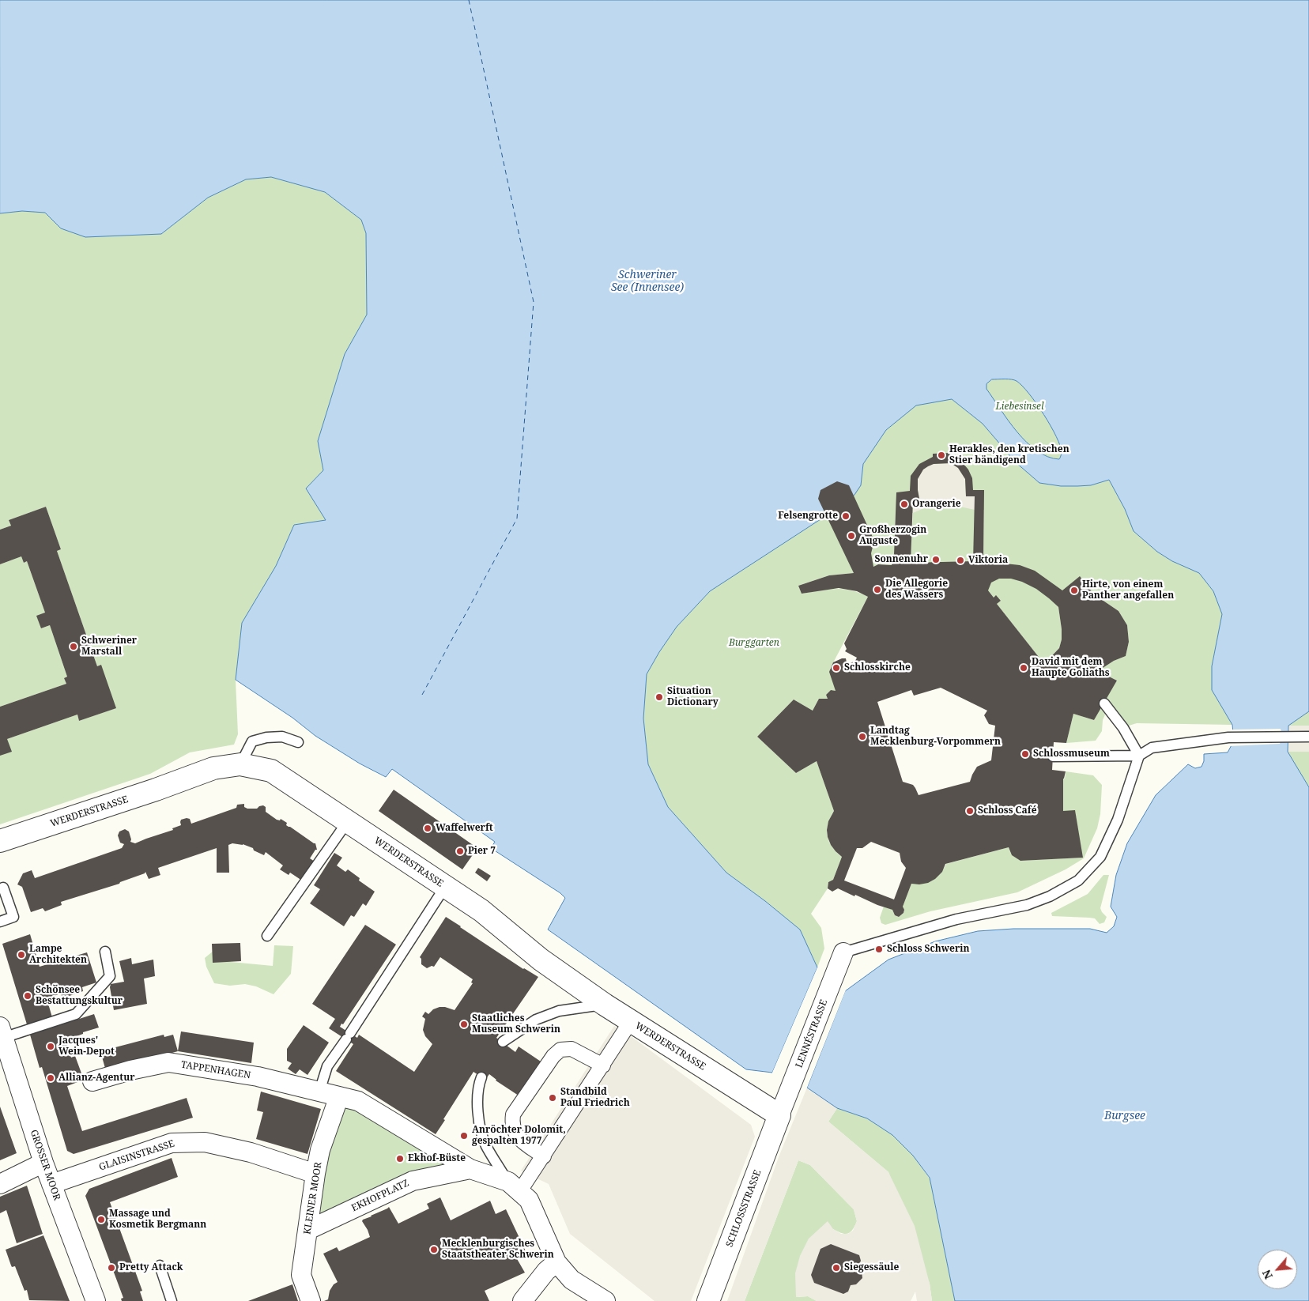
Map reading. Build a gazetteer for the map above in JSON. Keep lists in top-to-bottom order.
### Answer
{
  "streets": {
    "street": [
      "WERDERSTRASSE",
      "LENNÉSTRASSE",
      "TAPPENHAGEN",
      "GLAISINSTRASSE",
      "GROSSER MOOR",
      "EKHOFPLATZ",
      "KLEINER MOOR",
      "SCHLOSSSTRASSE"
    ]
  },
  "crossings": [
    ["WERDERSTRASSE", "LENNÉSTRASSE"],
    ["WERDERSTRASSE", "SCHLOSSSTRASSE"],
    ["LENNÉSTRASSE", "SCHLOSSSTRASSE"],
    ["TAPPENHAGEN", "KLEINER MOOR"],
    ["GLAISINSTRASSE", "GROSSER MOOR"],
    ["GLAISINSTRASSE", "KLEINER MOOR"],
    ["EKHOFPLATZ", "KLEINER MOOR"]
  ],
  "water": ["Schweriner See (Innensee)", "Burgsee"],
  "parks": ["Liebesinsel", "Burggarten"],
  "places": [
    "Herakles, den kretischen Stier bändigend",
    "Orangerie",
    "Felsengrotte",
    "Großherzogin Auguste",
    "Sonnenuhr",
    "Viktoria",
    "Die Allegorie des Wassers",
    "Hirte, von einem Panther angefallen",
    "Schweriner Marstall",
    "Schlosskirche",
    "David mit dem Haupte Goliaths",
    "Situation Dictionary",
    "Landtag Mecklenburg-Vorpommern",
    "Schlossmuseum",
    "Schloss Café",
    "Waffelwerft",
    "Pier 7",
    "Schloss Schwerin",
    "Lampe Architekten",
    "Schönsee Bestattungskultur",
    "Staatliches Museum Schwerin",
    "Jacques' Wein-Depot",
    "Allianz-Agentur",
    "Standbild Paul Friedrich",
    "Anröchter Dolomit, gespalten 1977",
    "Ekhof-Büste",
    "Massage und Kosmetik Bergmann",
    "Mecklenburgisches Staatstheater Schwerin",
    "Pretty Attack",
    "Siegessäule"
  ],
  "north": "bottom left"
}
